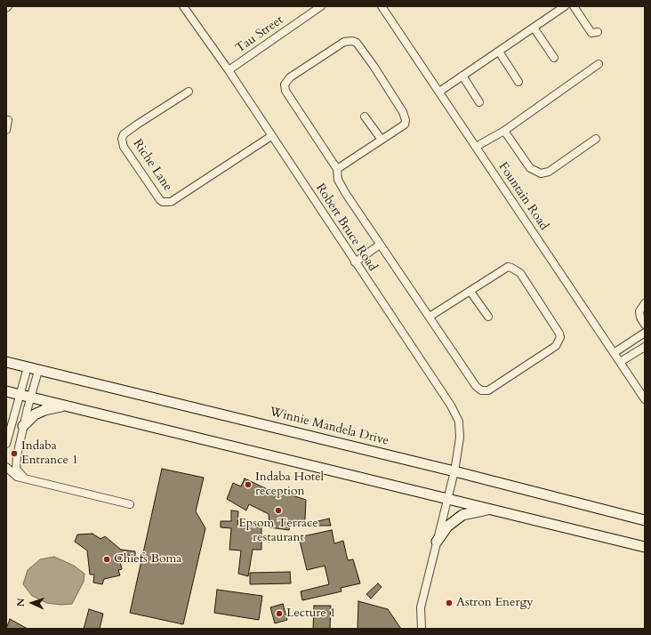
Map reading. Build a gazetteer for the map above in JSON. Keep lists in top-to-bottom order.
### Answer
{
  "streets": {
    "main road": ["Winnie Mandela Drive"],
    "street": [
      "Tau Street",
      "Riche Lane",
      "Fountain Road",
      "Robert Bruce Road"
    ]
  },
  "crossings": [
    ["Tau Street", "Robert Bruce Road"],
    ["Riche Lane", "Robert Bruce Road"],
    ["Robert Bruce Road", "Winnie Mandela Drive"]
  ],
  "places": [
    "Indaba Entrance 1",
    "Indaba Hotel reception",
    "Epsom Terrace restaurant",
    "Chiefs Boma",
    "Astron Energy",
    "Lecture 1"
  ],
  "north": "left"
}
